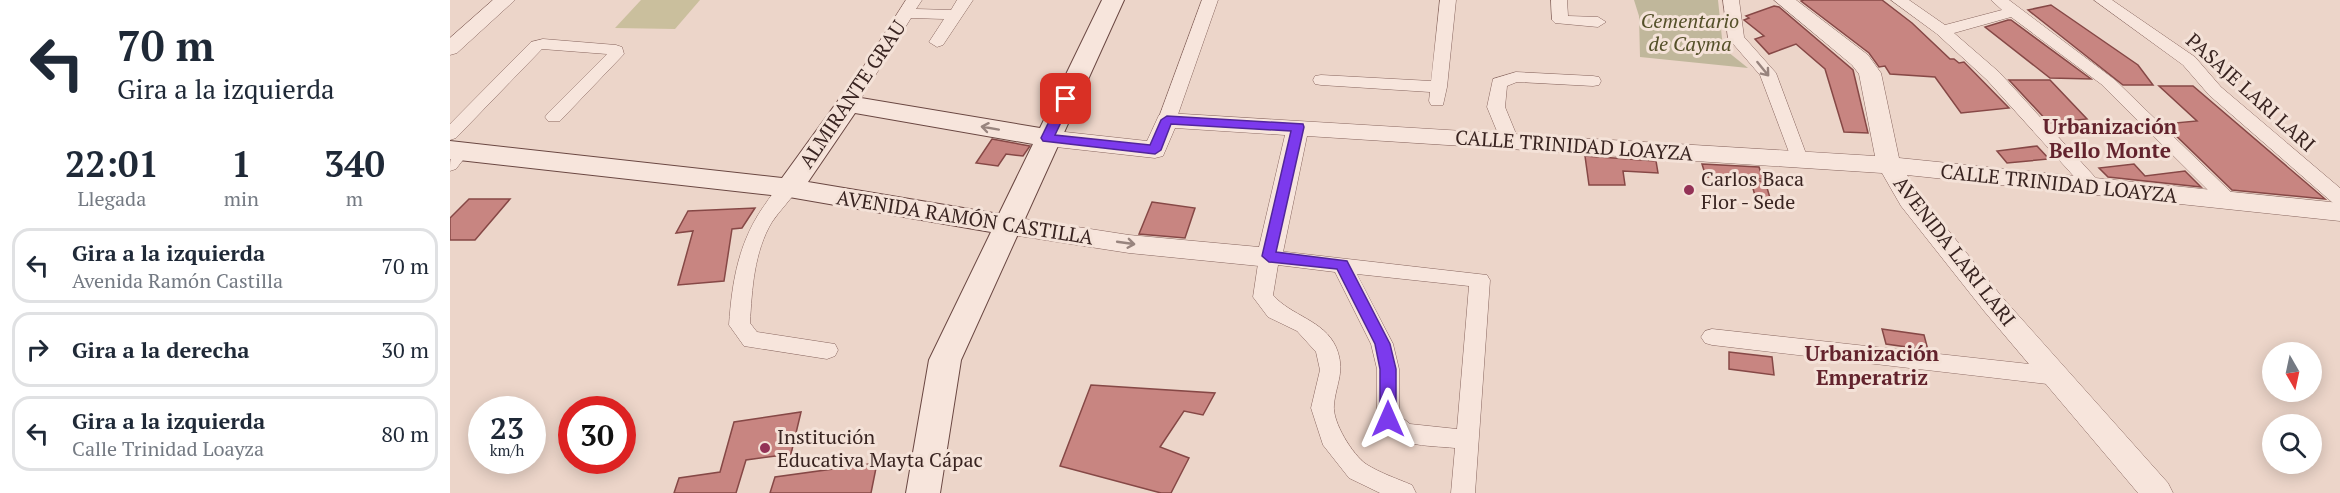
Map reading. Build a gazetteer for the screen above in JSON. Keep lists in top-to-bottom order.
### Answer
{
  "streets": {
    "main road": ["ALMIRANTE GRAU", "AVENIDA RAMÓN CASTILLA"],
    "street": ["PASAJE LARI LARI", "CALLE TRINIDAD LOAYZA", "AVENIDA LARI LARI"]
  },
  "crossings": [
    ["ALMIRANTE GRAU", "AVENIDA RAMÓN CASTILLA"],
    ["CALLE TRINIDAD LOAYZA", "AVENIDA LARI LARI"]
  ],
  "districts": ["Urbanización Bello Monte", "Urbanización Emperatriz"],
  "parks": ["Cementario de Cayma"],
  "places": ["Carlos Baca Flor - Sede", "Institución Educativa Mayta Cápac"],
  "north": "bottom",
  "page": {
    "turn": ["70 m", "Gira a la izquierda"],
    "eta": [
      "22:01",
      "Llegada",
      "1",
      "min",
      "340",
      "m"
    ],
    "list": [
      {
        "name": "Gira a la izquierda",
        "note": "Avenida Ramón Castilla",
        "value": "70 m"
      },
      {
        "name": "Gira a la derecha",
        "value": "30 m"
      },
      {
        "name": "Gira a la izquierda",
        "note": "Calle Trinidad Loayza",
        "value": "80 m"
      }
    ],
    "speed": "23 km/h",
    "limit": "30"
  }
}
